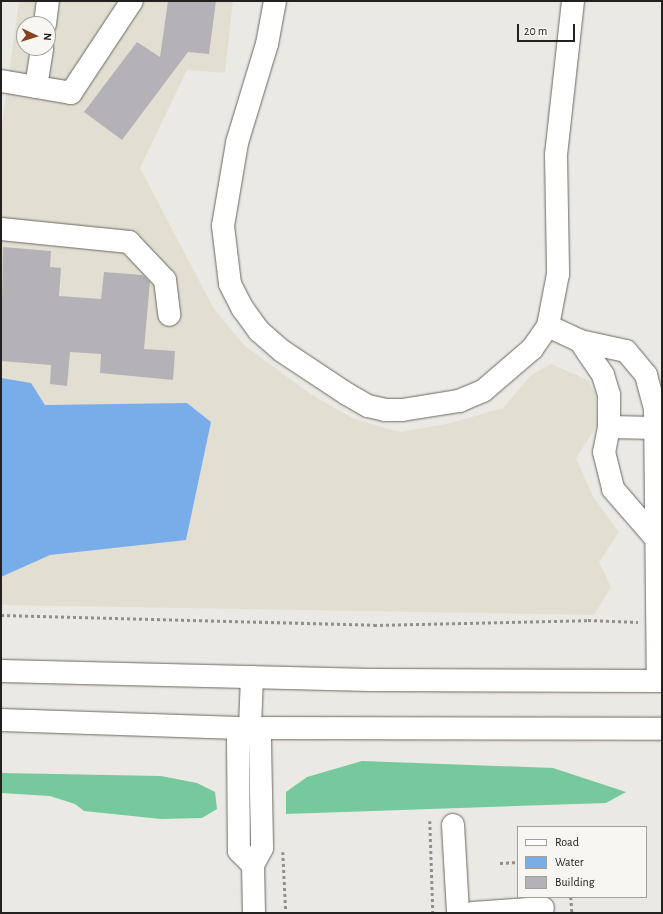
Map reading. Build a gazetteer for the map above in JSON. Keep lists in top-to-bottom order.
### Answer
{
  "legend": ["Road", "Water", "Building"],
  "scale_bar": "20 m",
  "north": "right"
}
